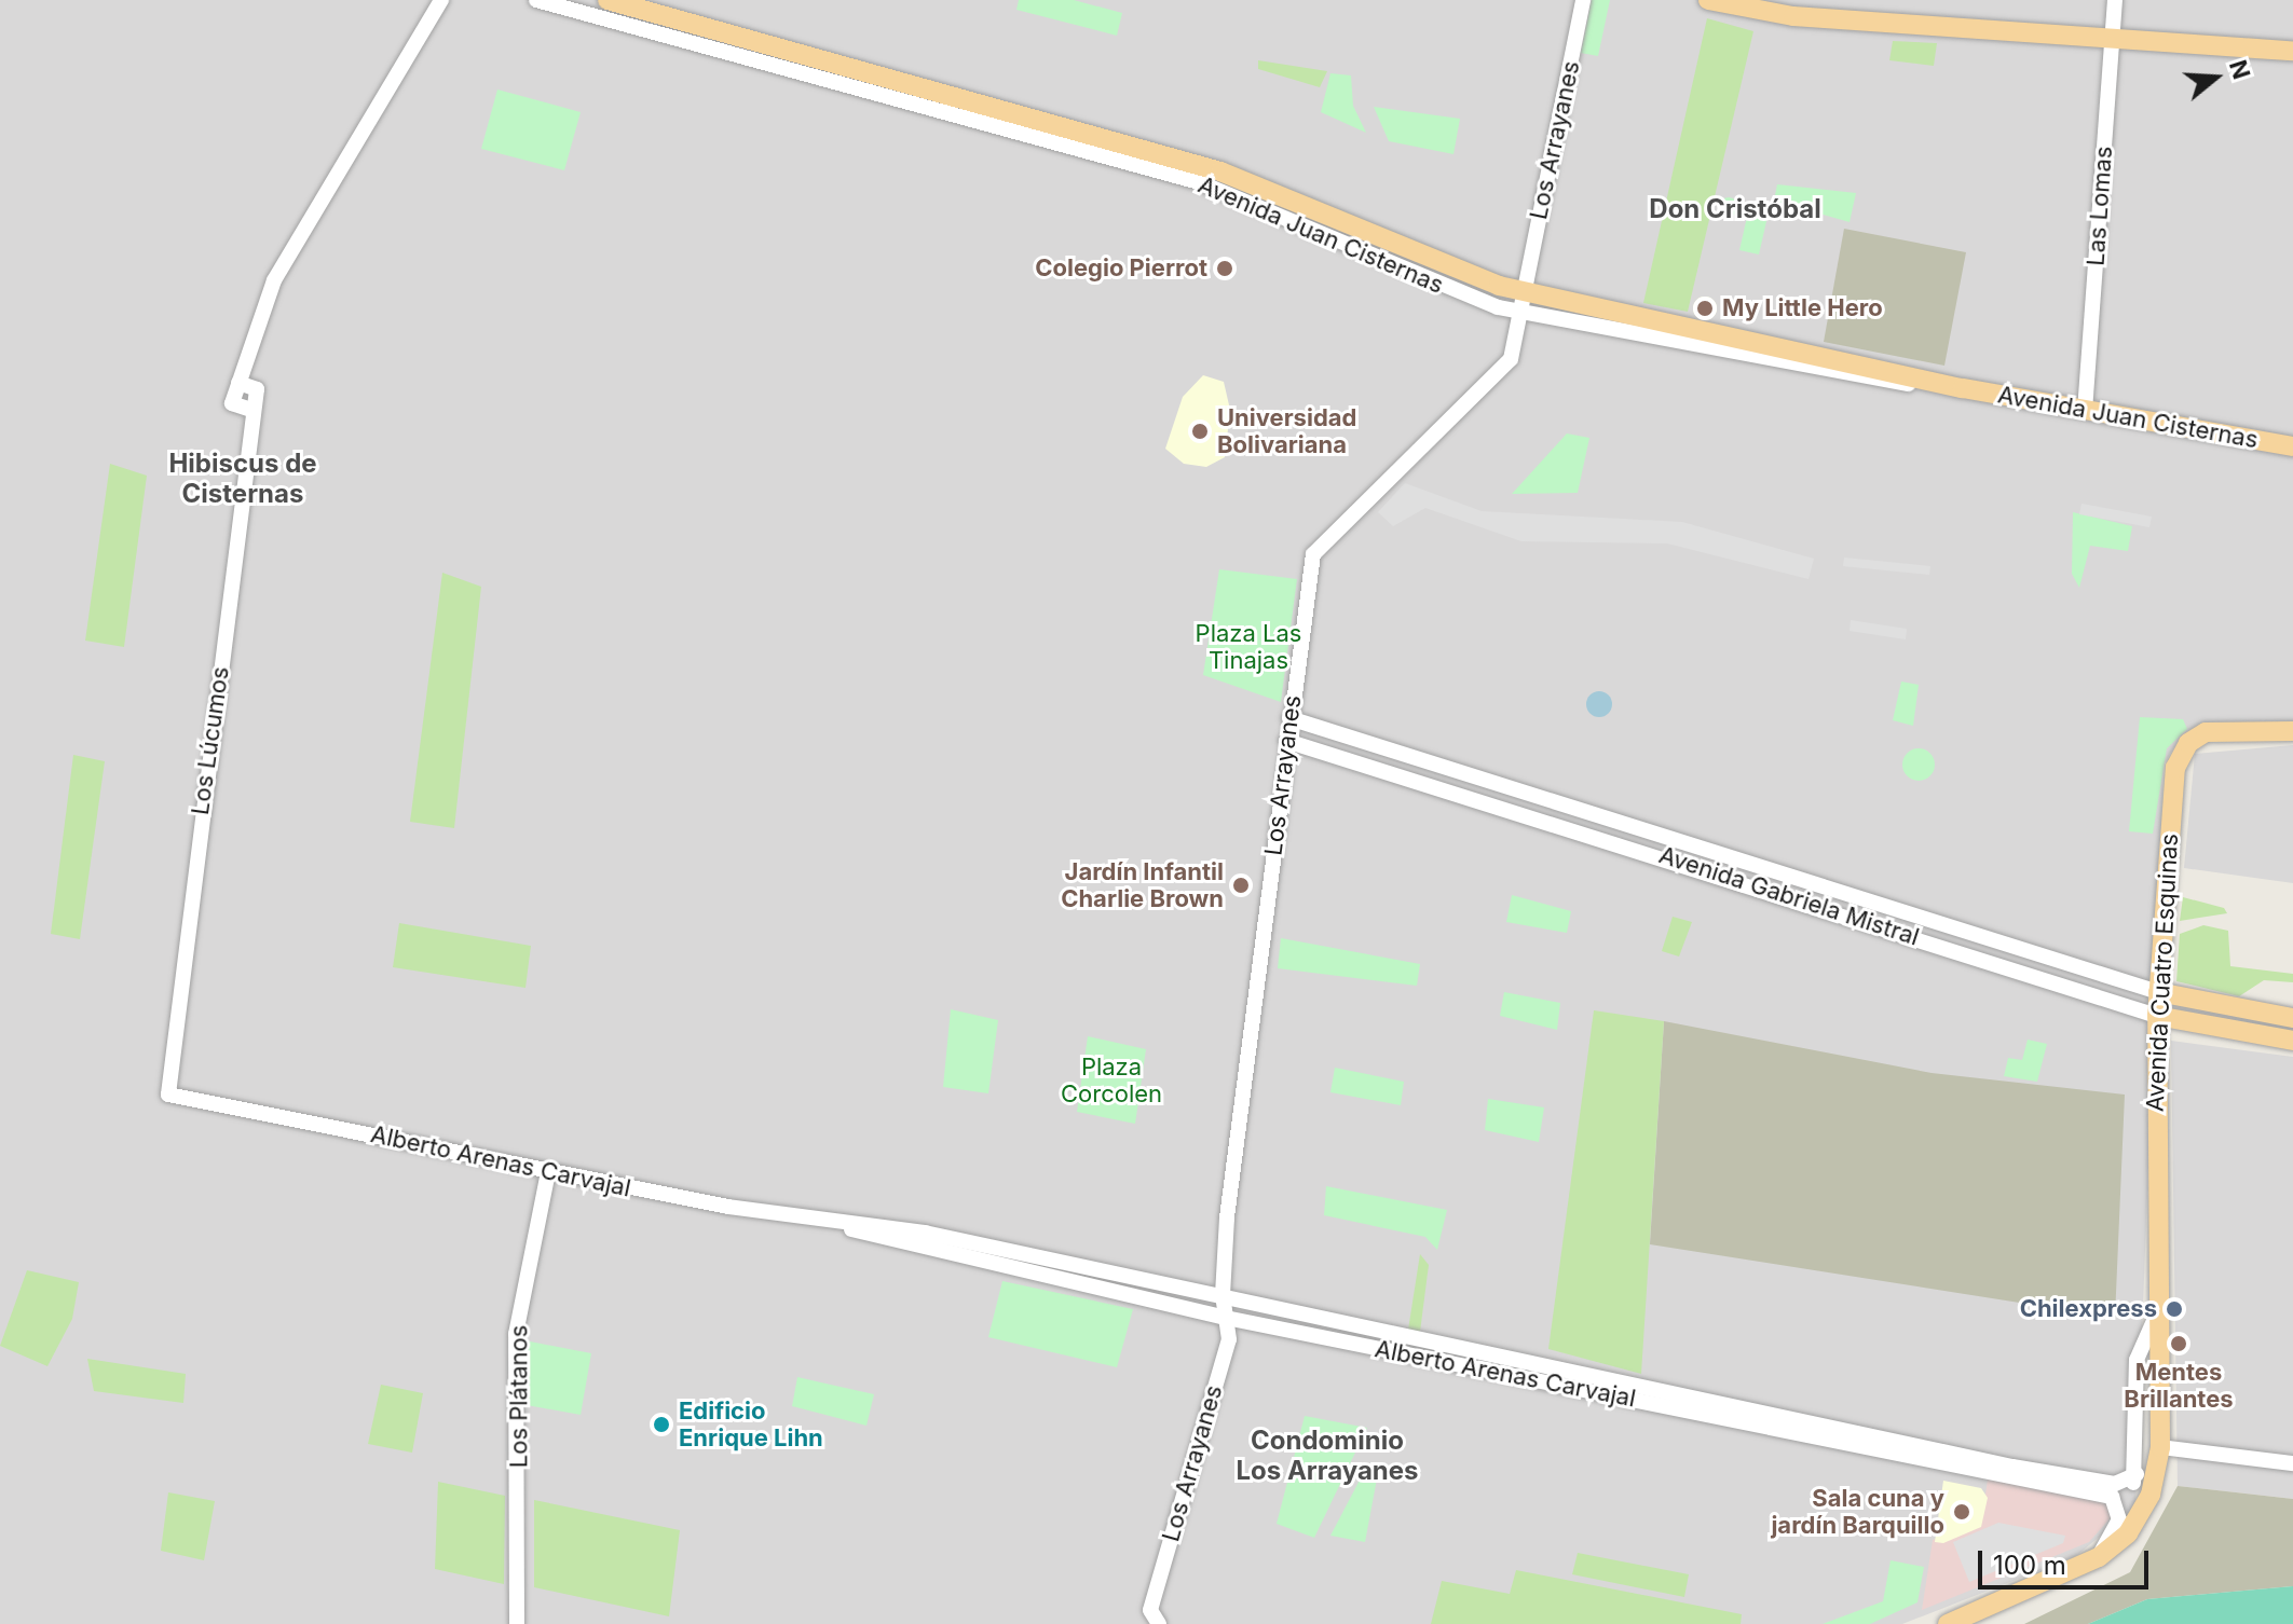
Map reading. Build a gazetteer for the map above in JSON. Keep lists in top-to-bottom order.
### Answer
{
  "streets": {
    "main road": ["Avenida Juan Cisternas", "Avenida Gabriela Mistral", "Avenida Cuatro Esquinas"],
    "street": [
      "Los Arrayanes",
      "Las Lomas",
      "Los Lúcumos",
      "Alberto Arenas Carvajal",
      "Los Plátanos"
    ]
  },
  "crossings": [
    ["Los Arrayanes", "Avenida Juan Cisternas"],
    ["Los Arrayanes", "Avenida Gabriela Mistral"],
    ["Los Arrayanes", "Alberto Arenas Carvajal"],
    ["Las Lomas", "Avenida Juan Cisternas"],
    ["Los Lúcumos", "Alberto Arenas Carvajal"],
    ["Avenida Gabriela Mistral", "Avenida Cuatro Esquinas"],
    ["Alberto Arenas Carvajal", "Los Plátanos"]
  ],
  "districts": ["Don Cristóbal", "Hibiscus de Cisternas", "Condominio Los Arrayanes"],
  "parks": ["Plaza Las Tinajas", "Plaza Corcolen"],
  "places": [
    "Colegio Pierrot",
    "My Little Hero",
    "Universidad Bolivariana",
    "Jardín Infantil Charlie Brown",
    "Chilexpress",
    "Mentes Brillantes",
    "Edificio Enrique Lihn",
    "Sala cuna y jardín Barquillo"
  ],
  "scale_bar": "100 m",
  "north": "right"
}
